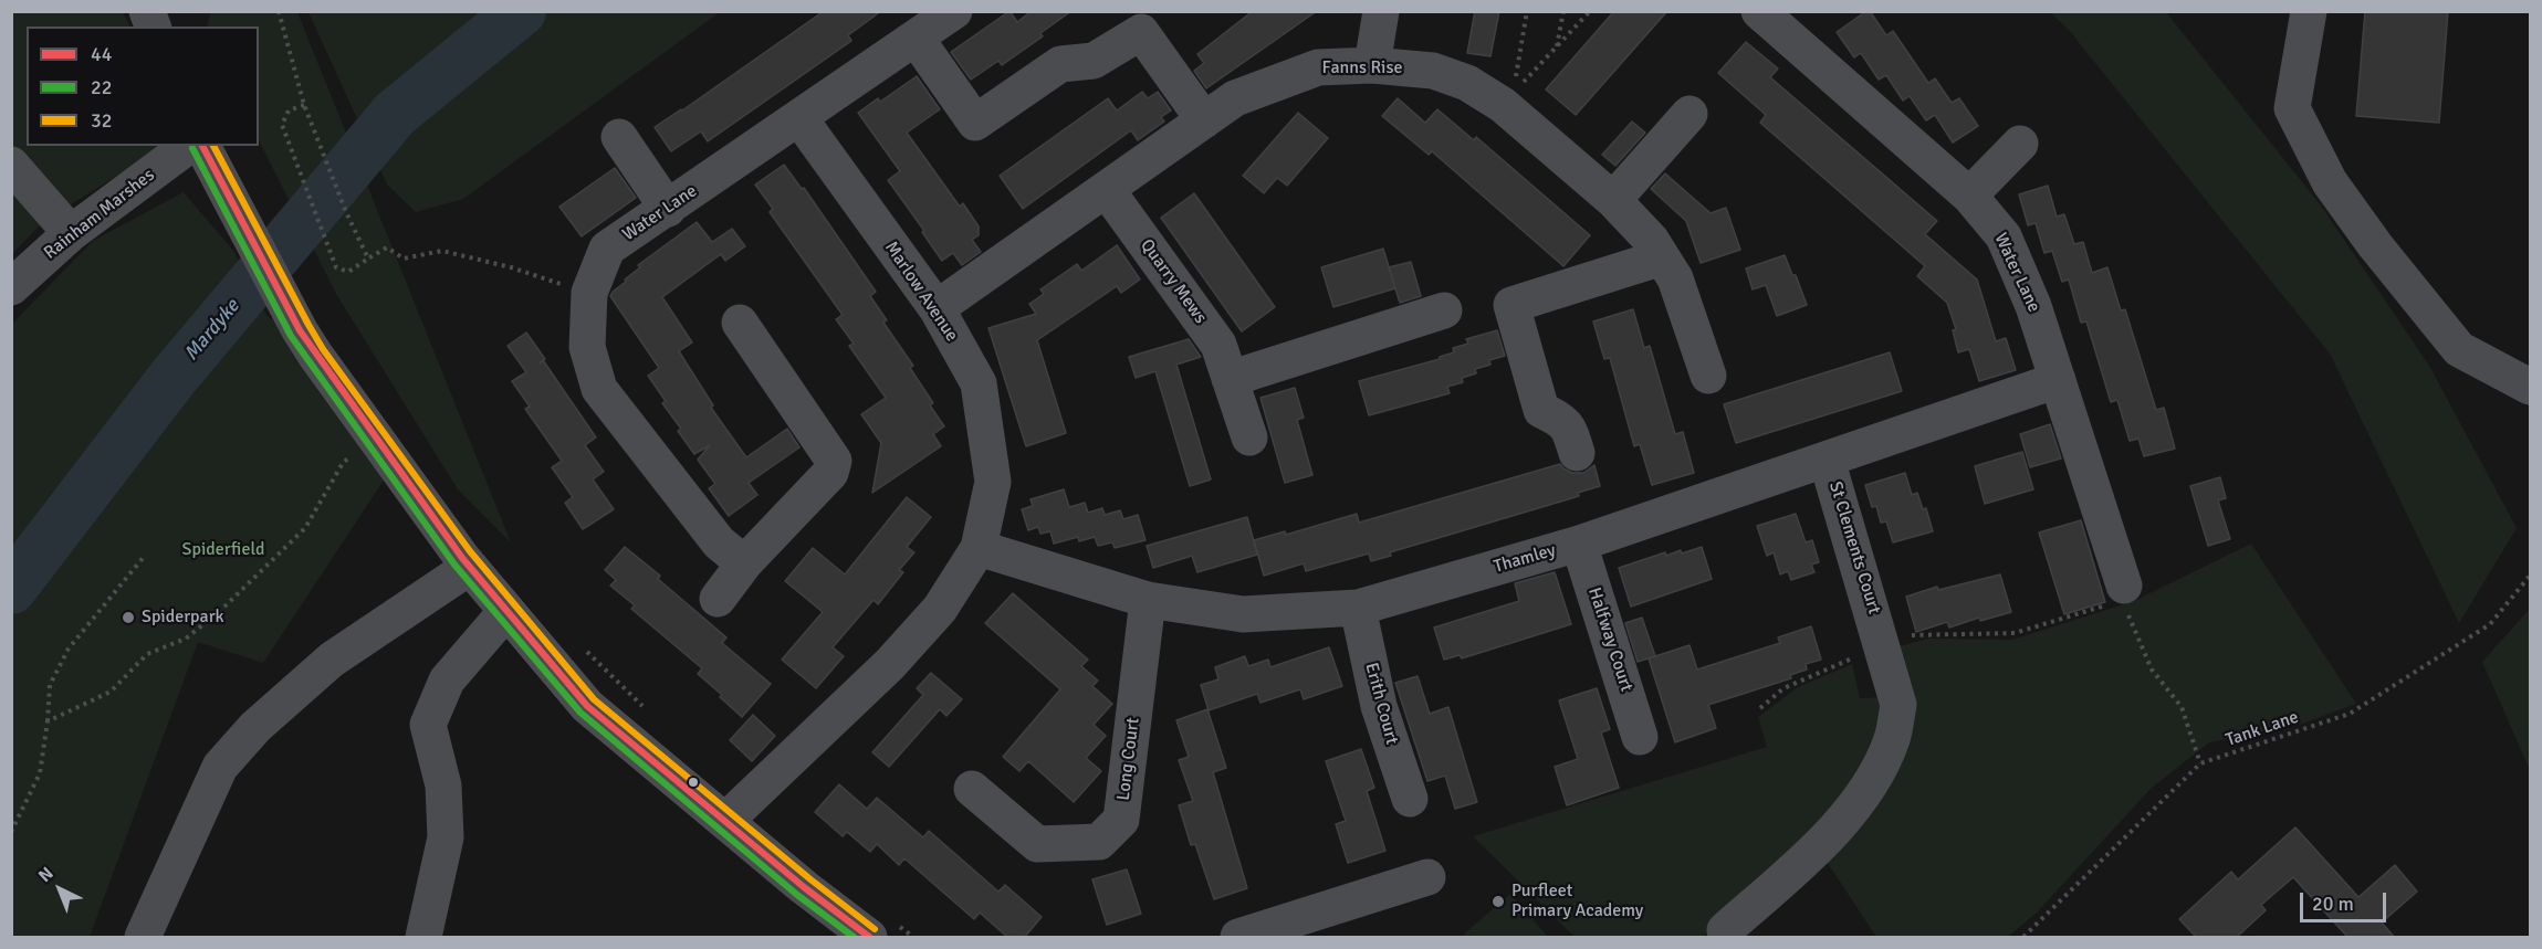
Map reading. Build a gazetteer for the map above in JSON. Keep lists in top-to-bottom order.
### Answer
{
  "streets": {
    "street": [
      "Fanns Rise",
      "Water Lane",
      "Rainham Marshes",
      "Quarry Mews",
      "Marlow Avenue",
      "St Clements Court",
      "Thamley",
      "Halfway Court",
      "Erith Court",
      "Long Court"
    ],
    "path": ["Tank Lane"]
  },
  "crossings": [
    ["Fanns Rise", "Quarry Mews"],
    ["Fanns Rise", "Marlow Avenue"],
    ["Water Lane", "Marlow Avenue"],
    ["Water Lane", "Thamley"],
    ["Marlow Avenue", "Thamley"],
    ["St Clements Court", "Thamley"],
    ["Thamley", "Halfway Court"],
    ["Thamley", "Erith Court"],
    ["Thamley", "Long Court"]
  ],
  "water": ["Mardyke"],
  "parks": ["Spiderfield"],
  "places": ["Spiderpark", "Purfleet Primary Academy"],
  "lines": ["transit line 44", "transit line 32", "transit line 22"],
  "legend": ["44", "22", "32"],
  "scale_bar": "20 m",
  "north": "top left"
}
